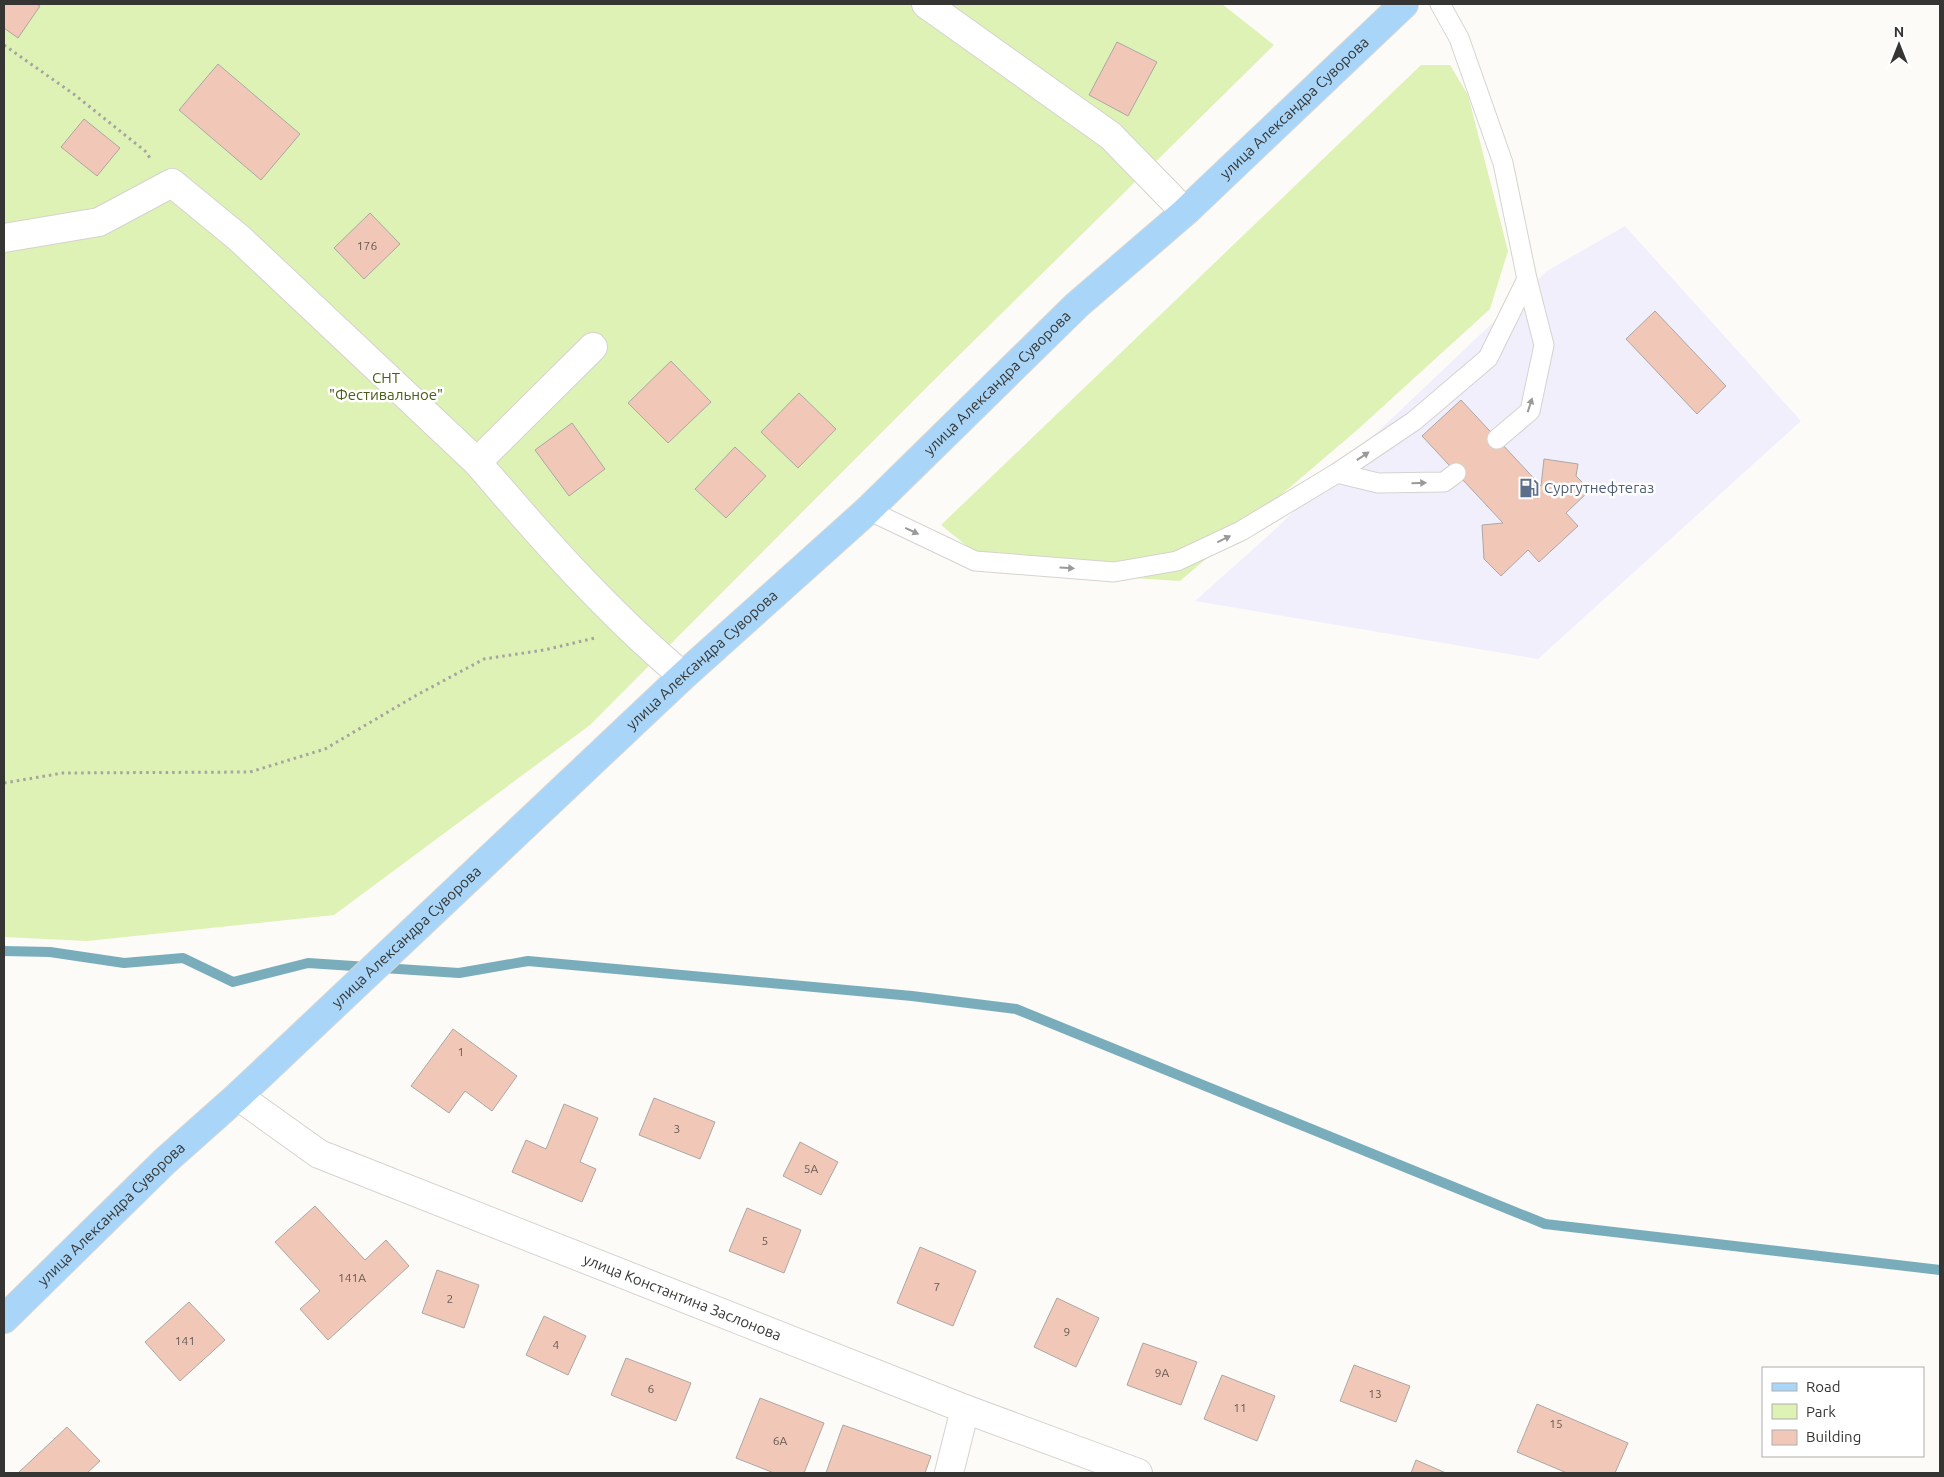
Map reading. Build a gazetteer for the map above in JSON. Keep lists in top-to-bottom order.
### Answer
{
  "streets": {
    "main road": ["улица Александра Суворова"],
    "street": ["улица Константина Заслонова"]
  },
  "crossings": [
    ["улица Александра Суворова", "улица Константина Заслонова"]
  ],
  "parks": ["СНТ \"Фестивальное\""],
  "places": {
    "fuel station": ["Сургутнефтегаз"]
  },
  "house_numbers": [
    "176",
    "1",
    "3",
    "5А",
    "5",
    "141А",
    "7",
    "2",
    "9",
    "141",
    "4",
    "9А",
    "6",
    "13",
    "11",
    "15",
    "6А"
  ],
  "legend": ["Road", "Park", "Building"],
  "north": "top"
}
